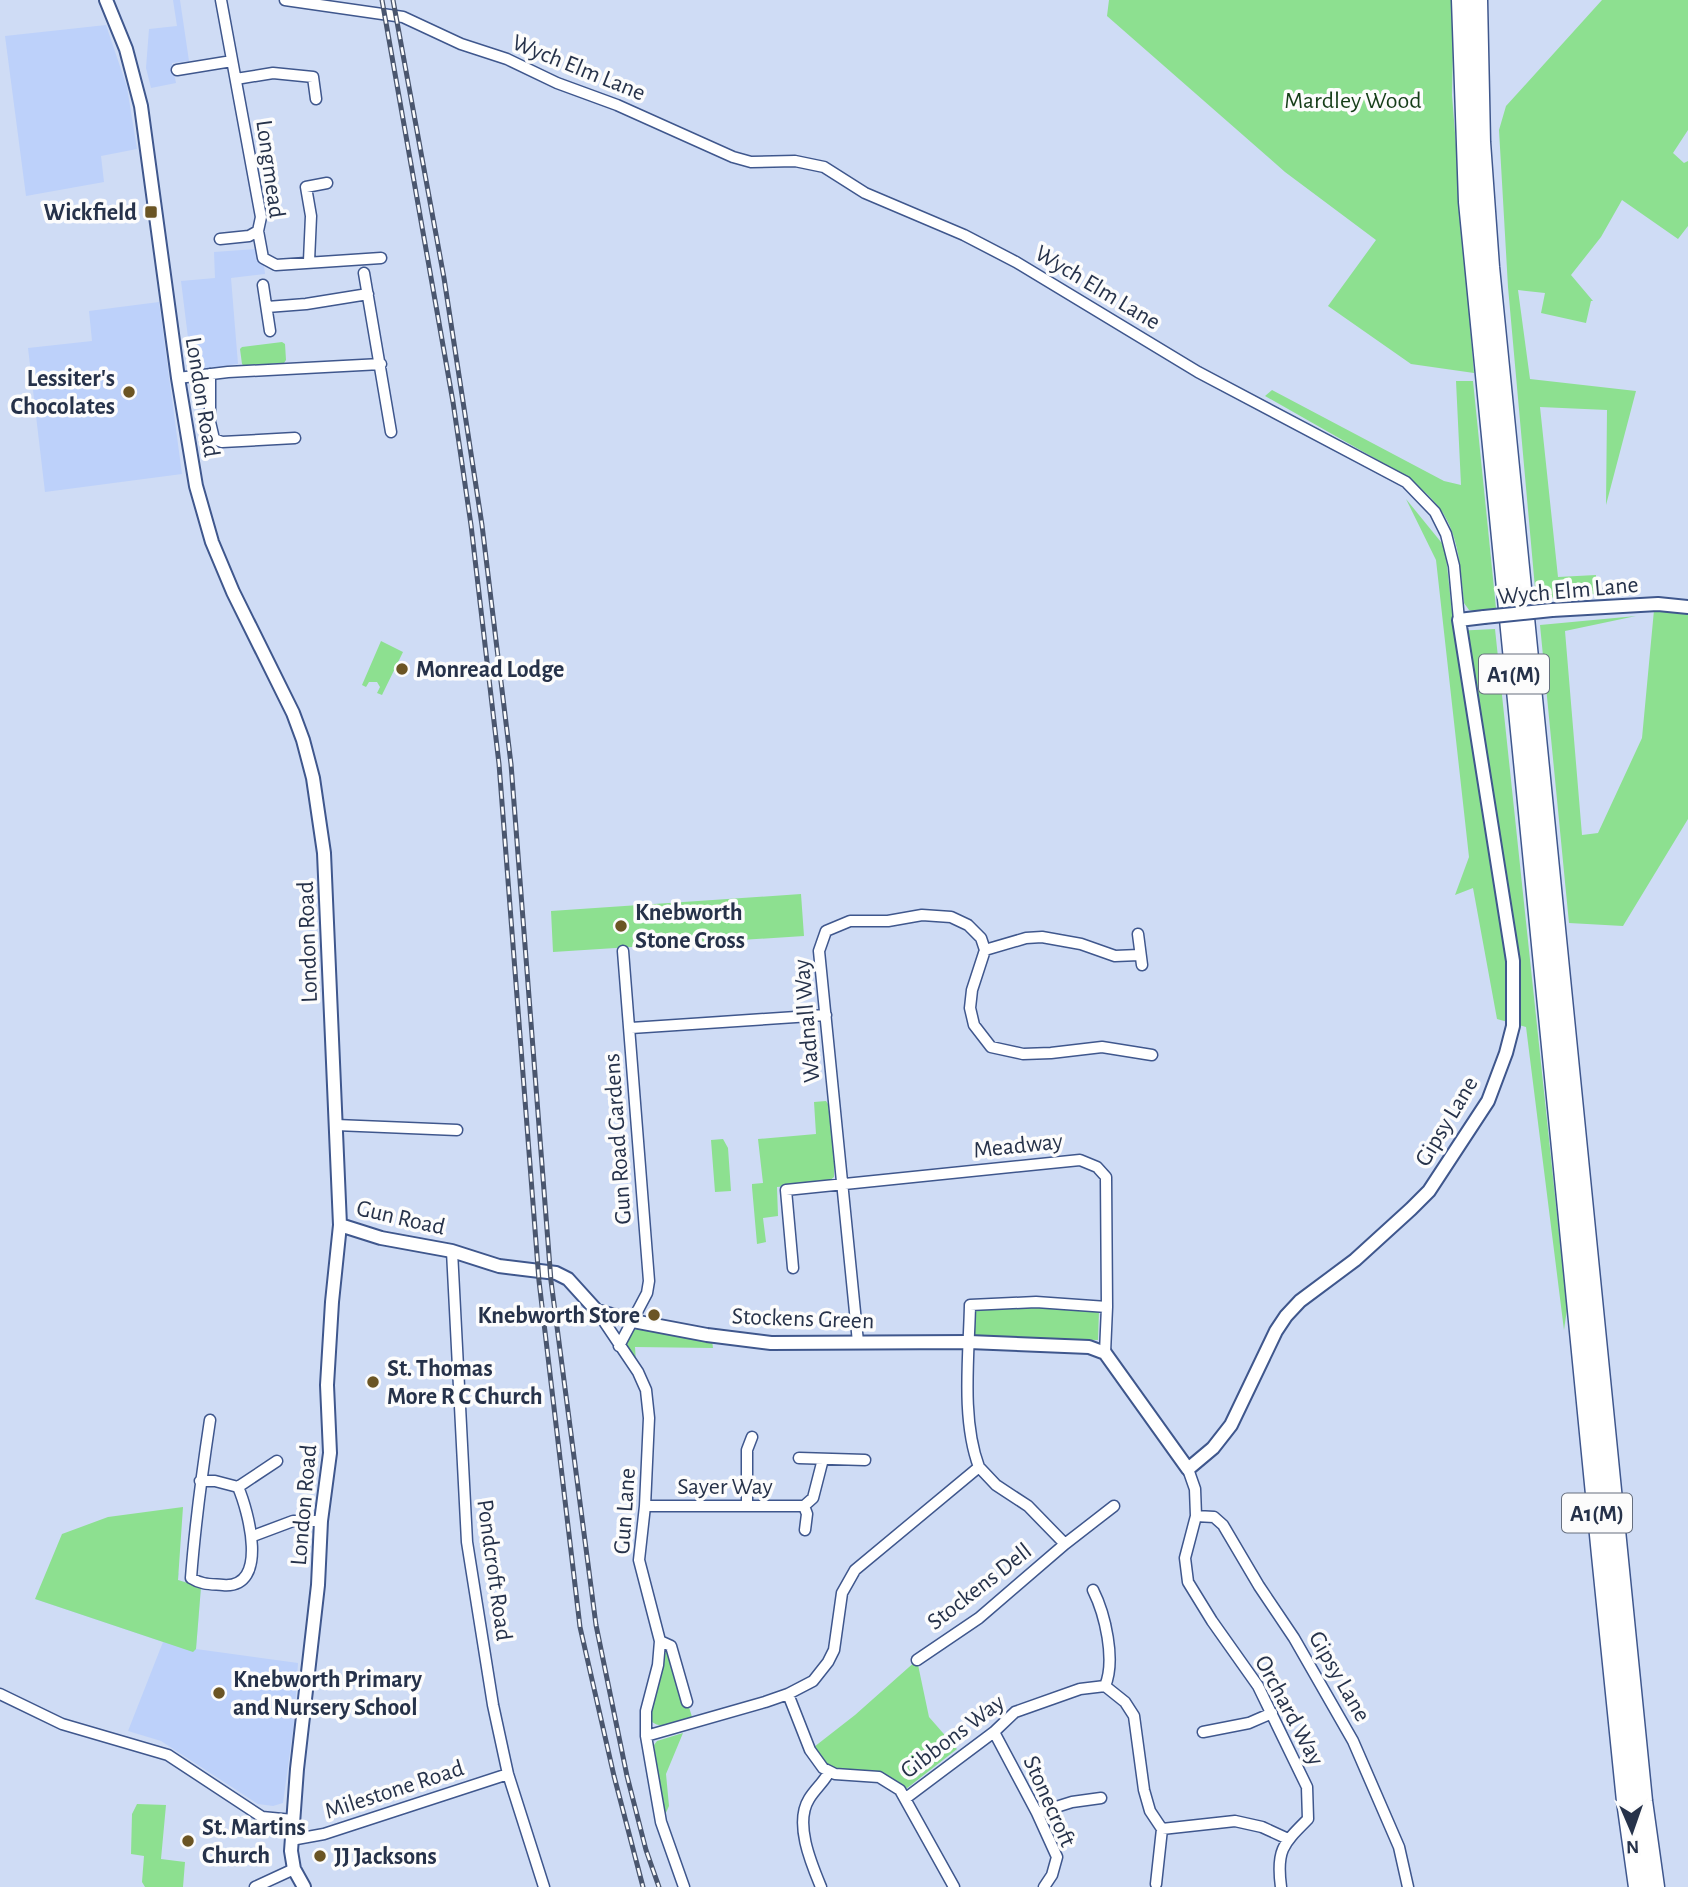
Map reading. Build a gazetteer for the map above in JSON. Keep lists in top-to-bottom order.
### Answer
{
  "streets": {
    "highway": ["A1(M)"],
    "street": [
      "Wych Elm Lane",
      "Longmead",
      "London Road",
      "Wadnall Way",
      "Gipsy Lane",
      "Gun Road Gardens",
      "Meadway",
      "Gun Road",
      "Stockens Green",
      "Sayer Way",
      "Gun Lane",
      "Pondcroft Road",
      "Stockens Dell",
      "Orchard Way",
      "Gibbons Way",
      "Milestone Road",
      "Stonecroft"
    ]
  },
  "crossings": [
    ["Wych Elm Lane", "Gipsy Lane"],
    ["London Road", "Gun Road"],
    ["London Road", "Milestone Road"],
    ["Wadnall Way", "Meadway"],
    ["Wadnall Way", "Stockens Green"],
    ["Gipsy Lane", "Orchard Way"],
    ["Gun Road Gardens", "Stockens Green"],
    ["Gun Road Gardens", "Gun Lane"],
    ["Meadway", "Stockens Green"],
    ["Gun Road", "Stockens Green"],
    ["Gun Road", "Gun Lane"],
    ["Gun Road", "Pondcroft Road"],
    ["Stockens Green", "Gun Lane"],
    ["Sayer Way", "Gun Lane"],
    ["Pondcroft Road", "Milestone Road"],
    ["Gibbons Way", "Stonecroft"]
  ],
  "parks": ["Mardley Wood"],
  "places": {
    "transit": ["Wickfield"],
    "other": [
      "Lessiter's Chocolates",
      "Monread Lodge",
      "Knebworth Stone Cross",
      "Knebworth Store",
      "St. Thomas More R C Church",
      "Knebworth Primary and Nursery School",
      "St. Martins Church",
      "JJ Jacksons"
    ]
  },
  "north": "bottom"
}
